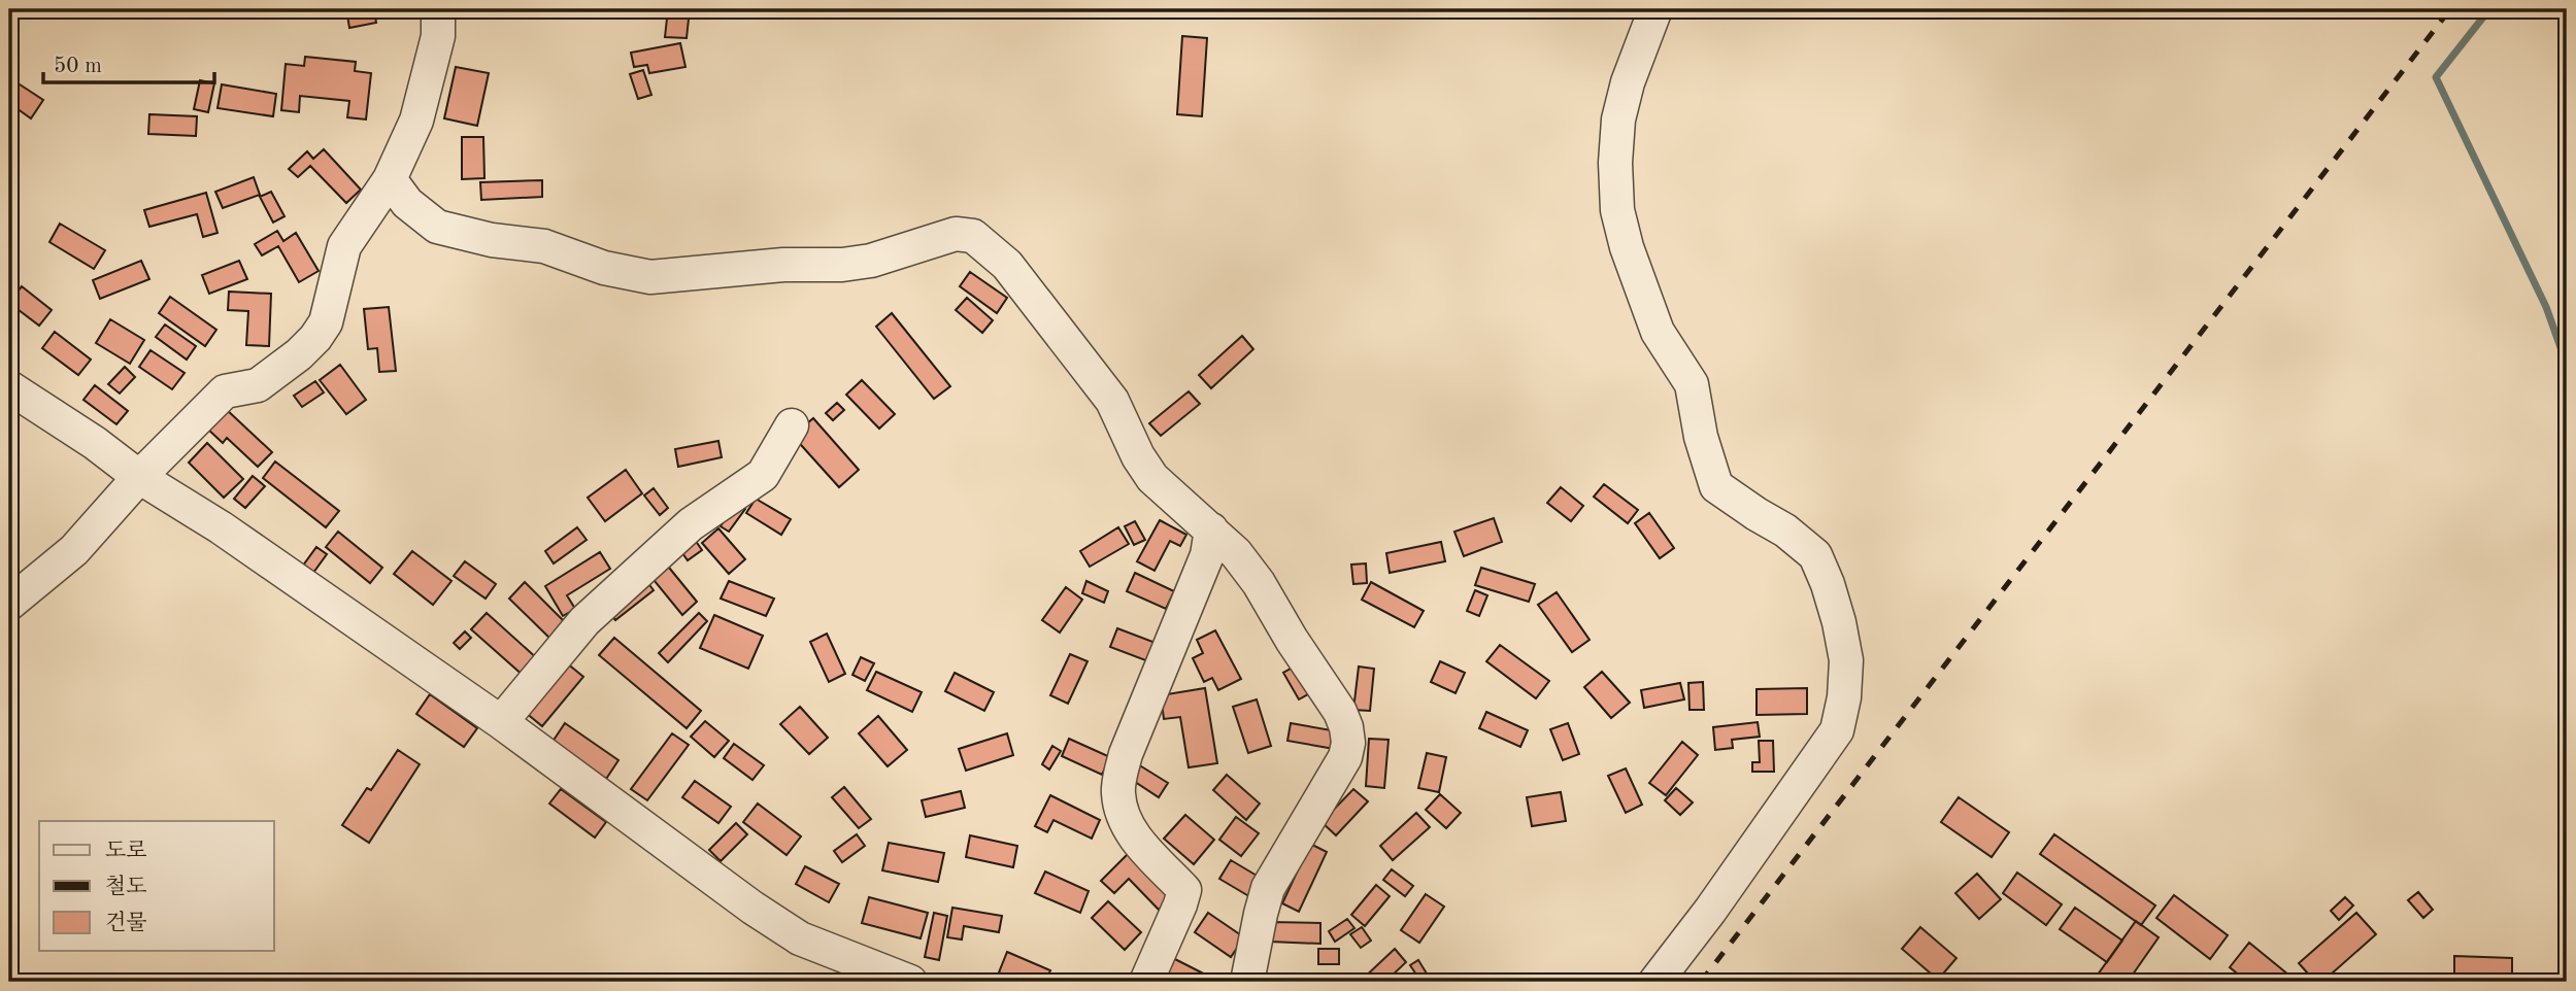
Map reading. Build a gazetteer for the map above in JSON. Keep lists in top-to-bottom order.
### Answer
{
  "legend": ["도로", "철도", "건물"],
  "scale_bar": "50 m"
}
